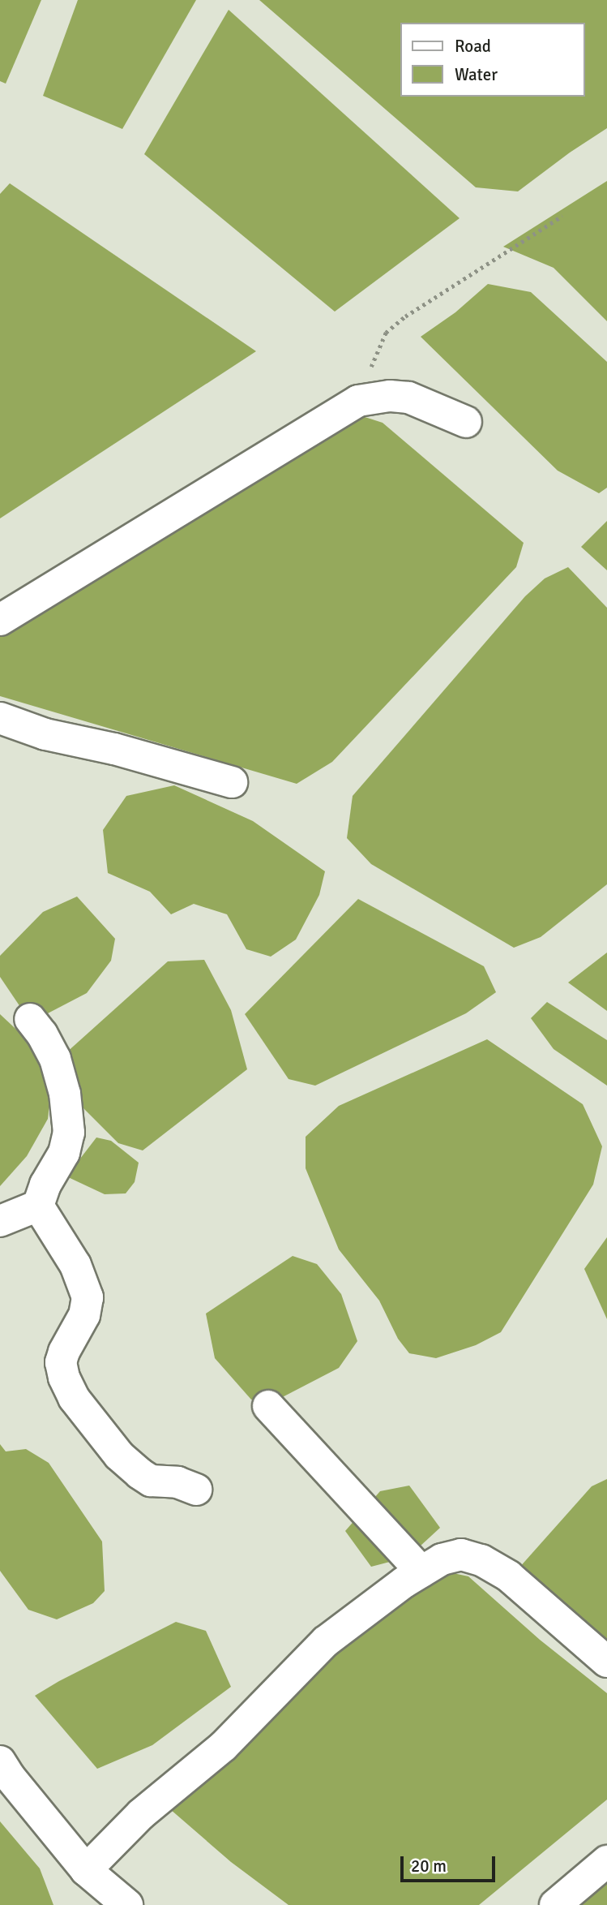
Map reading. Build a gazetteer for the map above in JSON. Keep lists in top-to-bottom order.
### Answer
{
  "legend": ["Road", "Water"],
  "scale_bar": "20 m"
}
